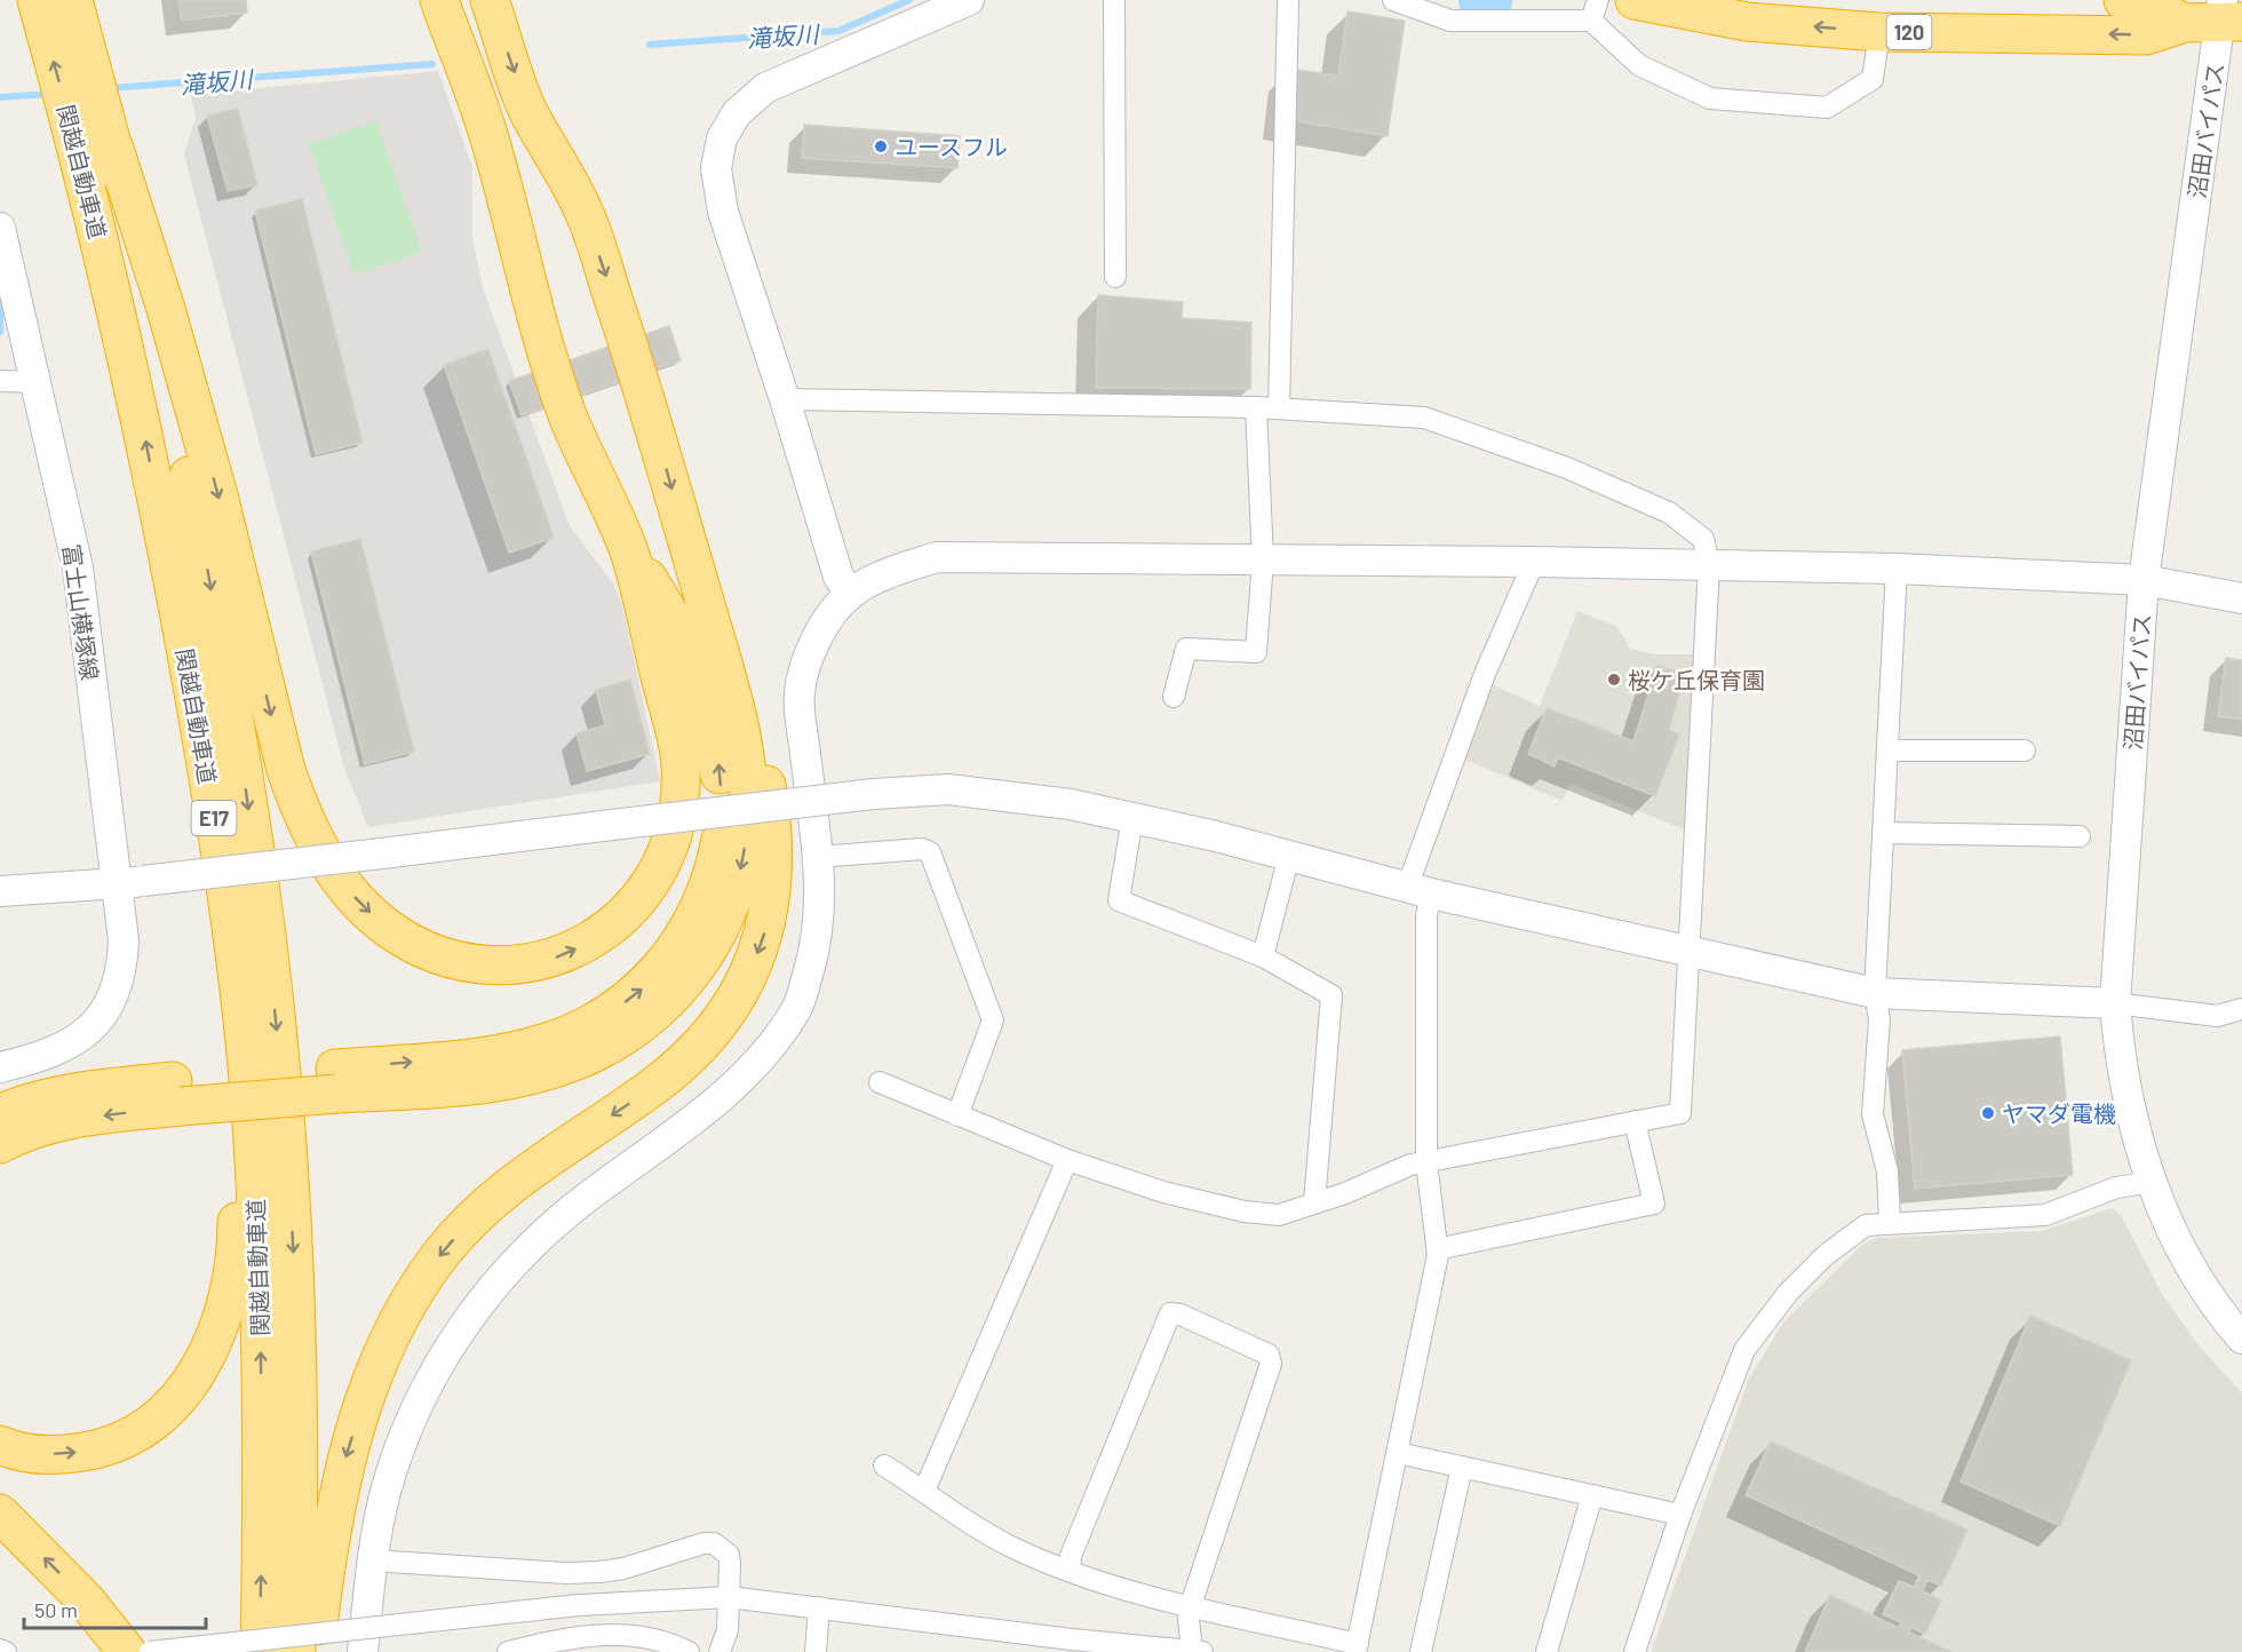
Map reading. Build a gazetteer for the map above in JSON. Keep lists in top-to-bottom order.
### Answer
{
  "streets": {
    "highway": ["120", "関越自動車道", "E17"],
    "street": ["沼田バイパス", "富士山横塚線"]
  },
  "crossings": [
    ["120", "沼田バイパス"]
  ],
  "water": ["滝坂川"],
  "places": ["ユースフル", "桜ケ丘保育園", "ヤマダ電機"],
  "scale_bar": "50 m"
}
